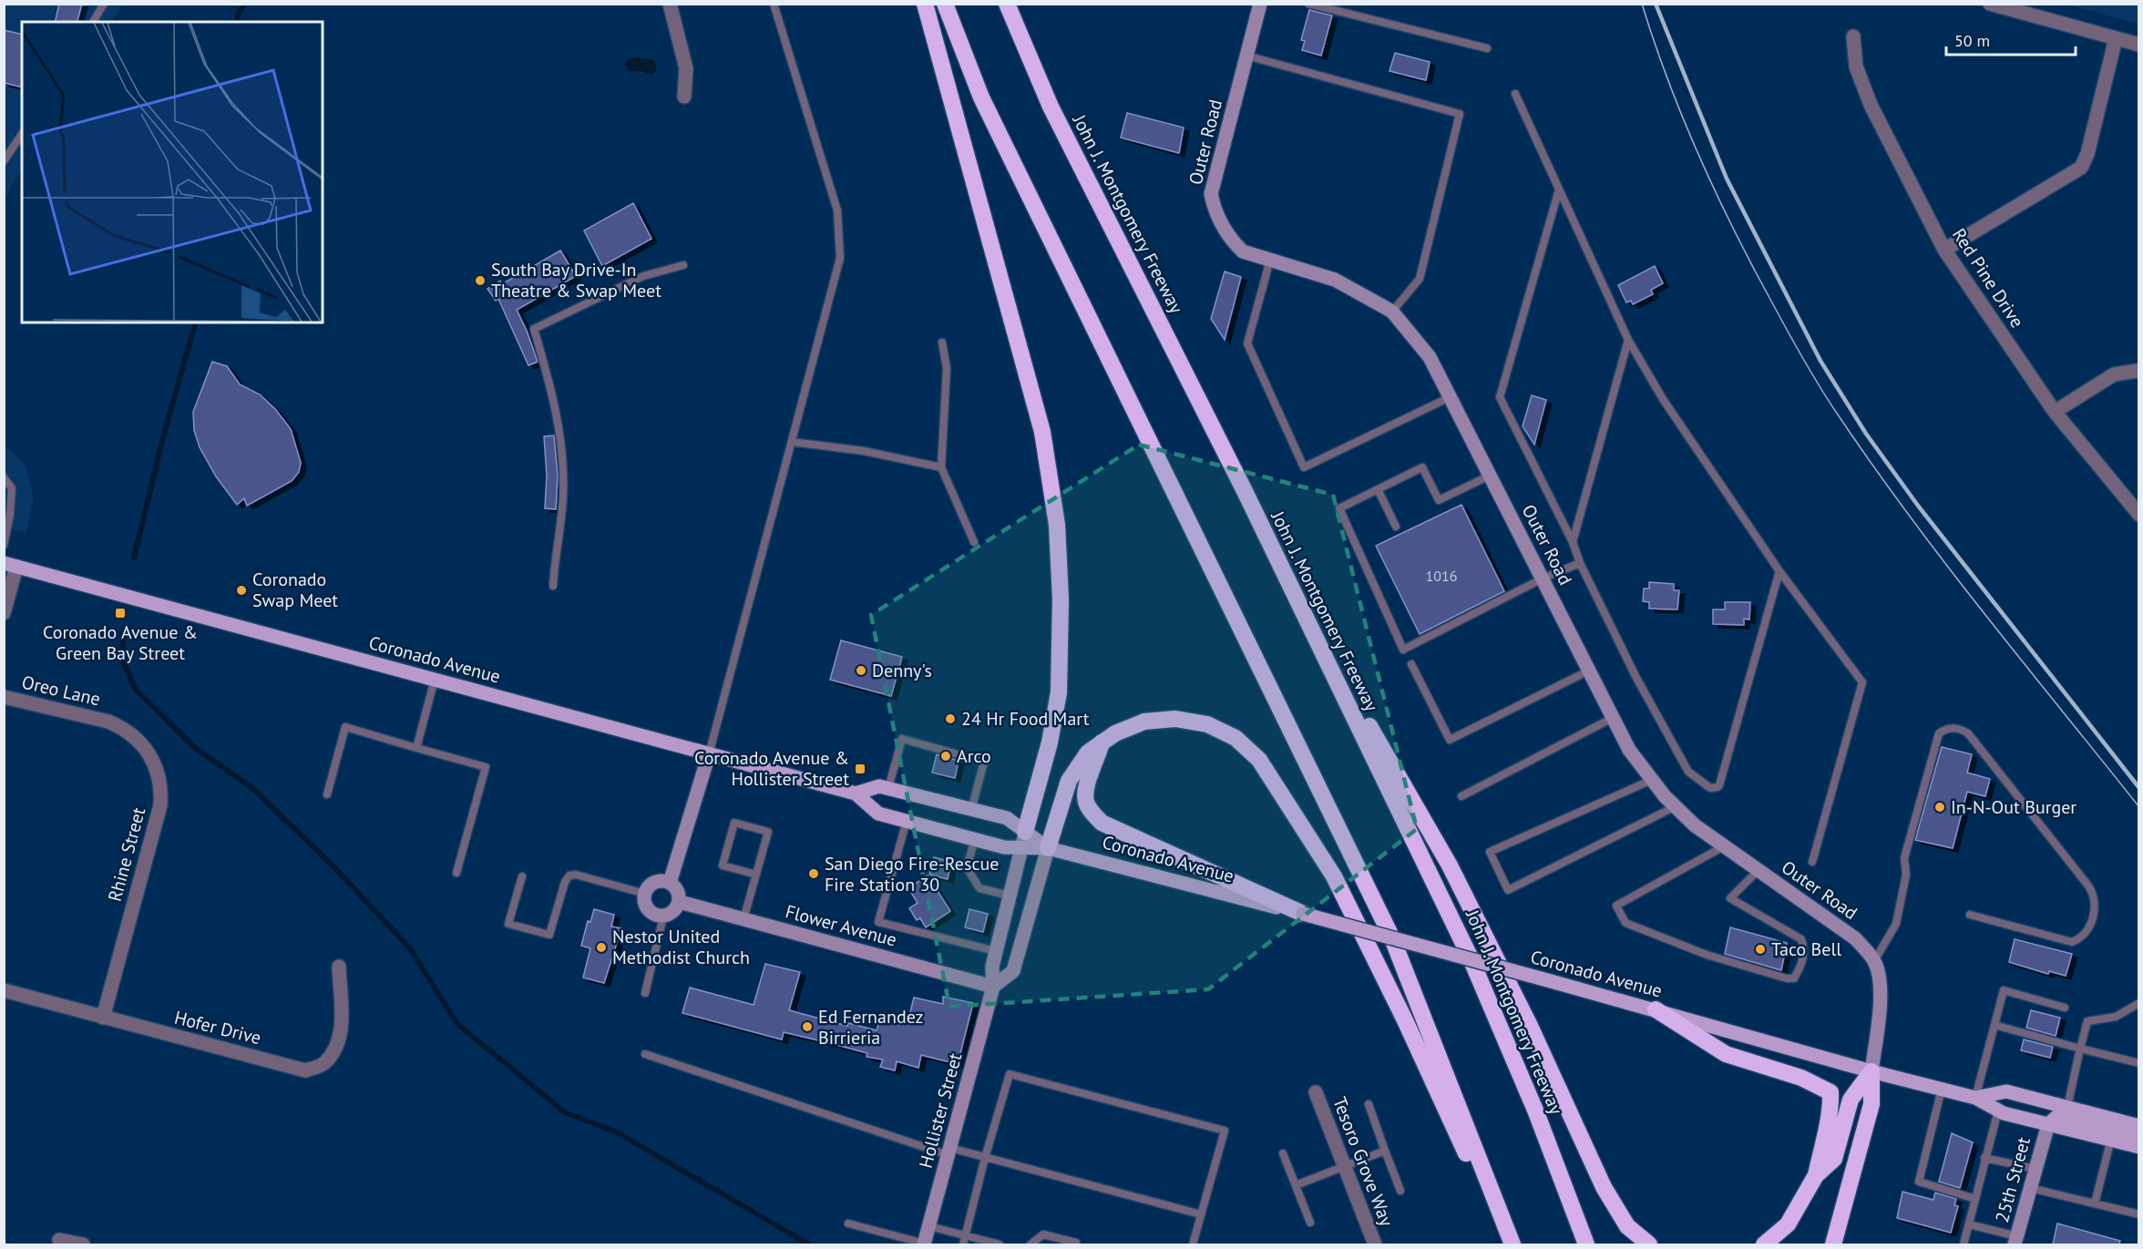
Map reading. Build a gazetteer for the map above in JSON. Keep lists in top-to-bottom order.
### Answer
{
  "streets": {
    "highway": ["John J. Montgomery Freeway"],
    "main road": ["Coronado Avenue"],
    "street": [
      "Outer Road",
      "Red Pine Drive",
      "Oreo Lane",
      "Rhine Street",
      "Flower Avenue",
      "Hofer Drive",
      "Hollister Street",
      "Tesoro Grove Way",
      "25th Street"
    ]
  },
  "crossings": [
    ["Outer Road", "Coronado Avenue"],
    ["Coronado Avenue", "Hollister Street"],
    ["Coronado Avenue", "25th Street"],
    ["Oreo Lane", "Rhine Street"],
    ["Rhine Street", "Hofer Drive"],
    ["Flower Avenue", "Hollister Street"]
  ],
  "places": {
    "other": [
      "South Bay Drive-In Theatre & Swap Meet",
      "Coronado Swap Meet",
      "Denny's",
      "24 Hr Food Mart",
      "Arco",
      "In-N-Out Burger",
      "San Diego Fire-Rescue Fire Station 30",
      "Nestor United Methodist Church",
      "Taco Bell",
      "Ed Fernandez Birrieria"
    ],
    "transit": ["Coronado Avenue & Green Bay Street", "Coronado Avenue & Hollister Street"]
  },
  "house_numbers": ["1016"],
  "scale_bar": "50 m"
}
